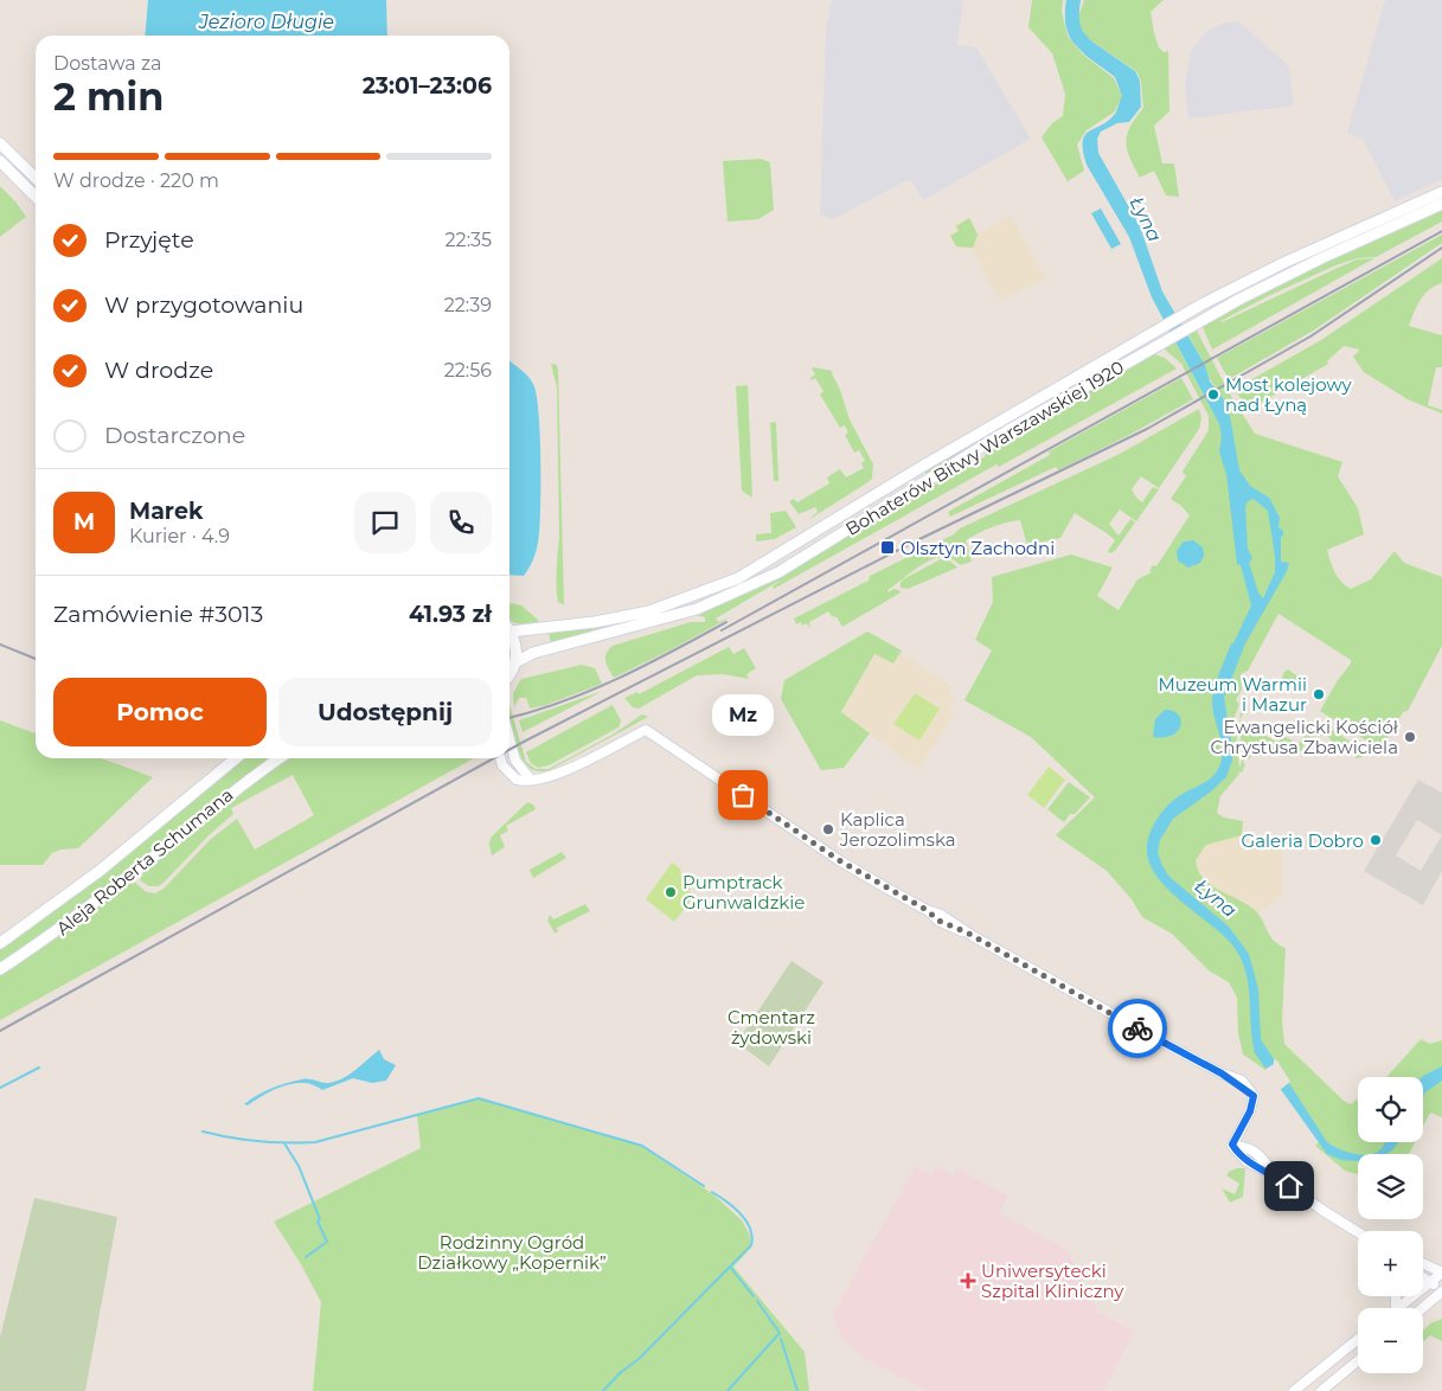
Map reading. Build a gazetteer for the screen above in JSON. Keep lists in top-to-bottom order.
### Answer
{
  "streets": {
    "main road": ["Bohaterów Bitwy Warszawskiej 1920", "Aleja Roberta Schumana"]
  },
  "water": ["Jezioro Długie", "Łyna"],
  "parks": ["Cmentarz żydowski", "Rodzinny Ogród Działkowy „Kopernik”"],
  "places": {
    "other": [
      "Most kolejowy nad Łyną",
      "Muzeum Warmii i Mazur",
      "Ewangelicki Kościół Chrystusa Zbawiciela",
      "Mz",
      "Kaplica Jerozolimska",
      "Galeria Dobro",
      "Pumptrack Grunwaldzkie"
    ],
    "transit": ["Olsztyn Zachodni"],
    "health": ["Uniwersytecki Szpital Kliniczny"]
  },
  "page": {
    "heading": ["2 min", "Dostawa za", "23:01–23:06"],
    "panel": [
      "Marek",
      "Kurier · 4.9",
      "Zamówienie #3013",
      "41.93 zł"
    ],
    "bar": "W drodze · 220 m",
    "list": [
      ["Przyjęte", "22:35"],
      ["W przygotowaniu", "22:39"],
      ["W drodze", "22:56"],
      "Dostarczone"
    ],
    "round": "M",
    "buttons": ["Pomoc", "Udostępnij"],
    "bubble": "Mz",
    "map_buttons": ["+", "−"]
  }
}
